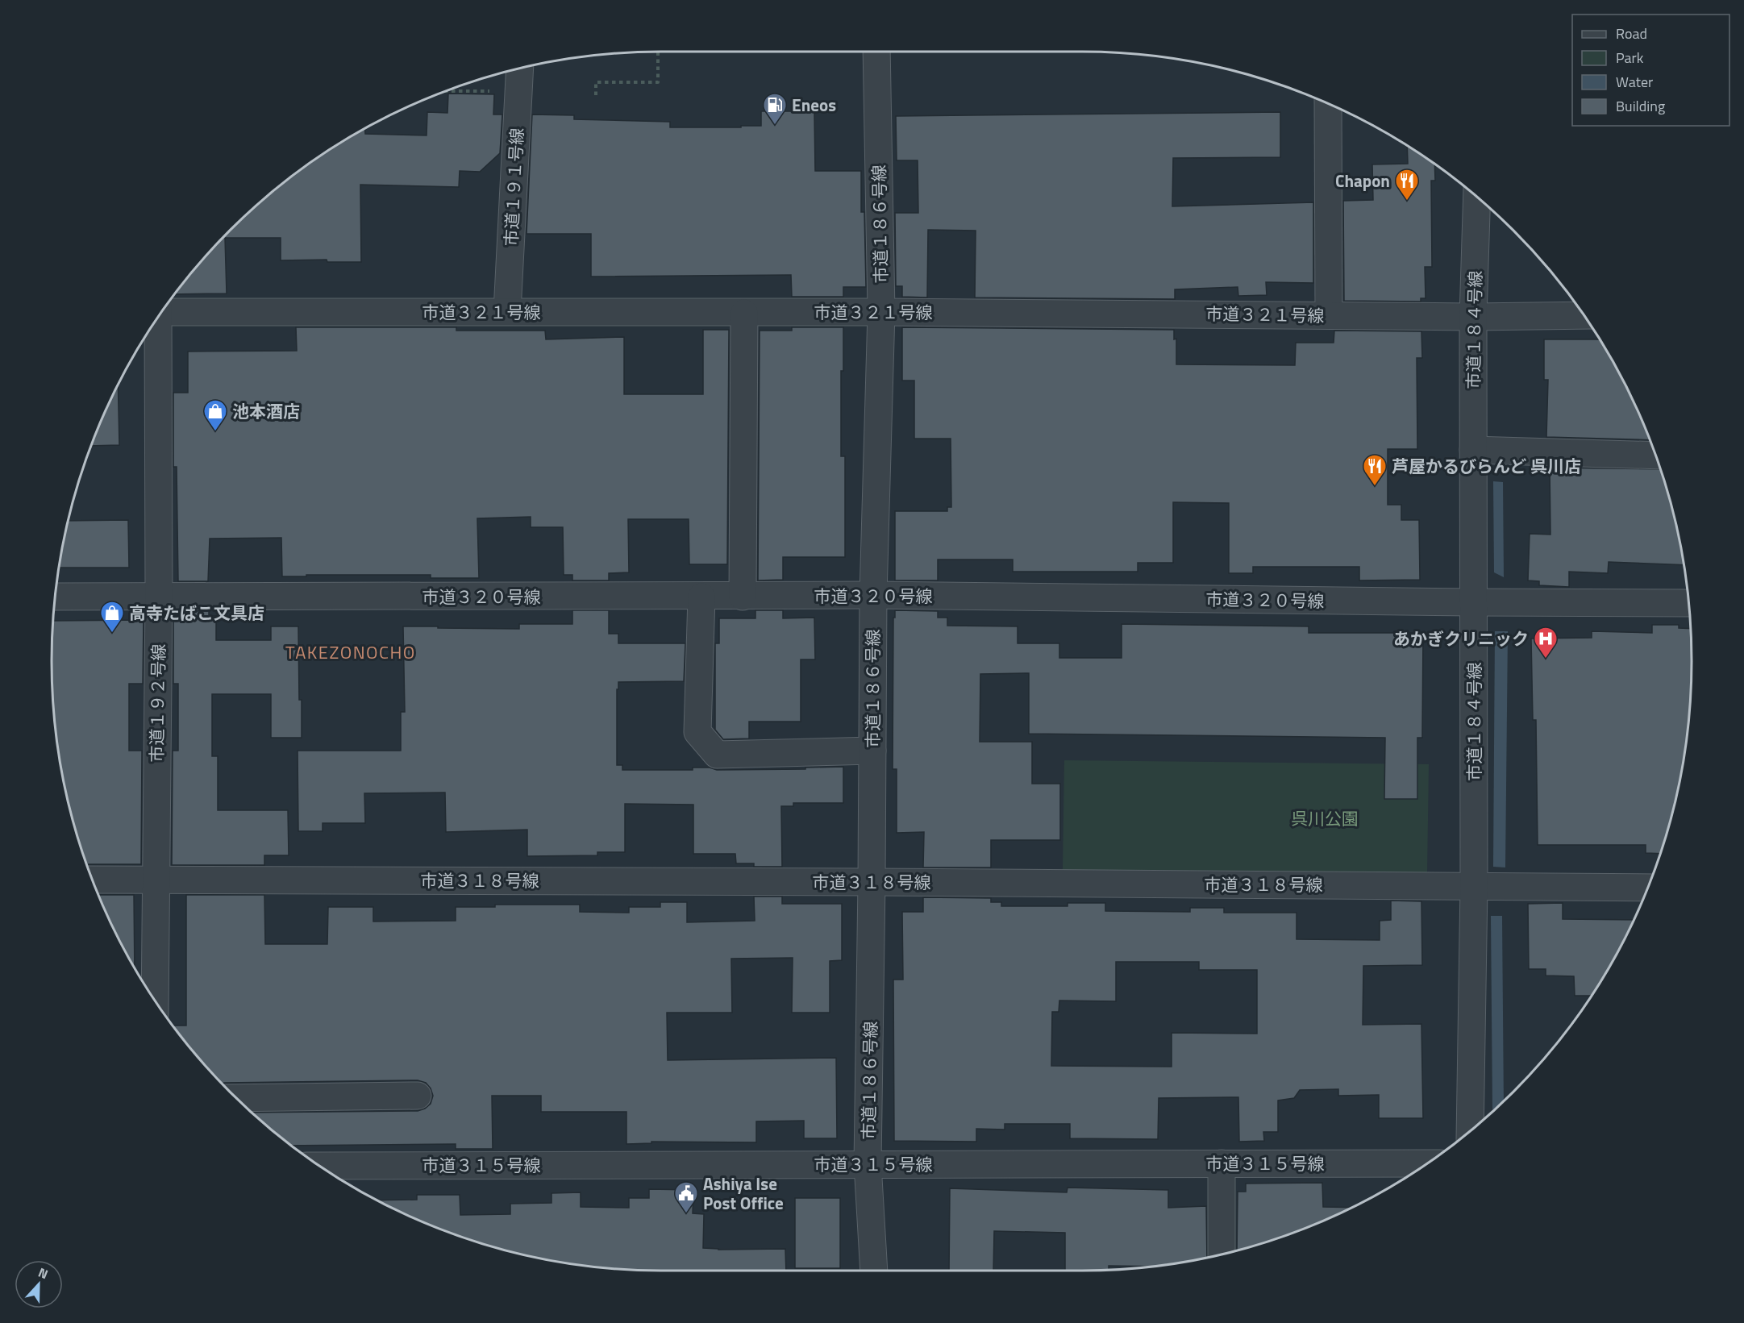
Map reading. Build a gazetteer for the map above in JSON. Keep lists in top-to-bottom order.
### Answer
{
  "streets": {
    "street": [
      "市道１９１号線",
      "市道１８６号線",
      "市道３２１号線",
      "市道１８４号線",
      "市道３２０号線",
      "市道１９２号線",
      "市道３１８号線",
      "市道３１５号線"
    ]
  },
  "crossings": [
    ["市道１９１号線", "市道３２１号線"],
    ["市道１８６号線", "市道３２１号線"],
    ["市道１８６号線", "市道３２０号線"],
    ["市道１８６号線", "市道３１８号線"],
    ["市道１８６号線", "市道３１５号線"],
    ["市道３２１号線", "市道１８４号線"],
    ["市道１８４号線", "市道３２０号線"],
    ["市道１８４号線", "市道３１８号線"],
    ["市道３２０号線", "市道１９２号線"],
    ["市道１９２号線", "市道３１８号線"]
  ],
  "districts": ["TAKEZONOCHO"],
  "parks": ["呉川公園"],
  "places": {
    "fuel station": ["Eneos"],
    "restaurant": ["Chapon", "芦屋かるびらんど 呉川店"],
    "shop": ["池本酒店", "高寺たばこ文具店"],
    "hospital": ["あかぎクリニック"],
    "public building": ["Ashiya Ise Post Office"]
  },
  "legend": [
    "Road",
    "Park",
    "Water",
    "Building"
  ],
  "north": "top"
}
